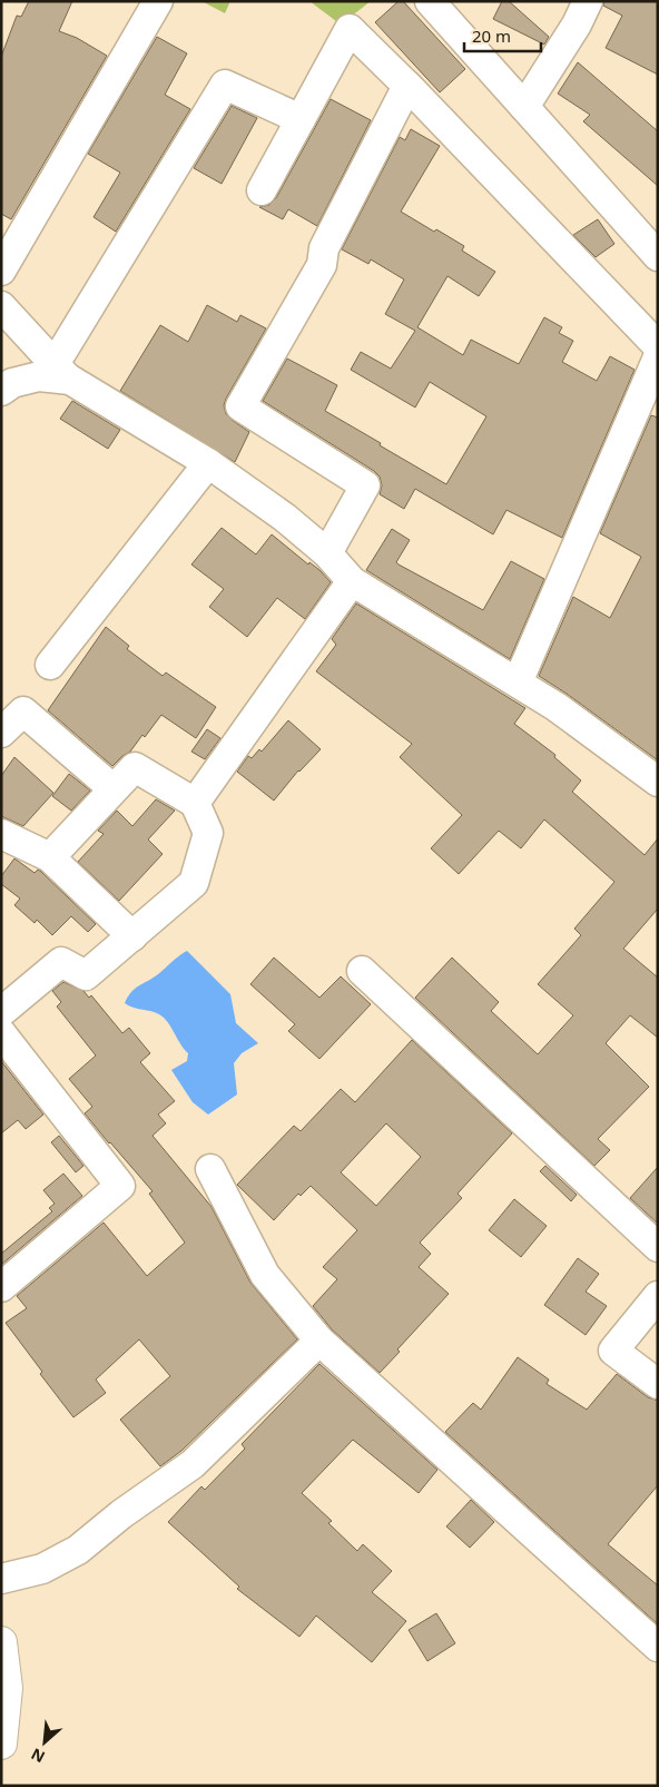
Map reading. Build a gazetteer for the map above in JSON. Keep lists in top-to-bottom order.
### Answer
{
  "scale_bar": "20 m",
  "north": "bottom left"
}
